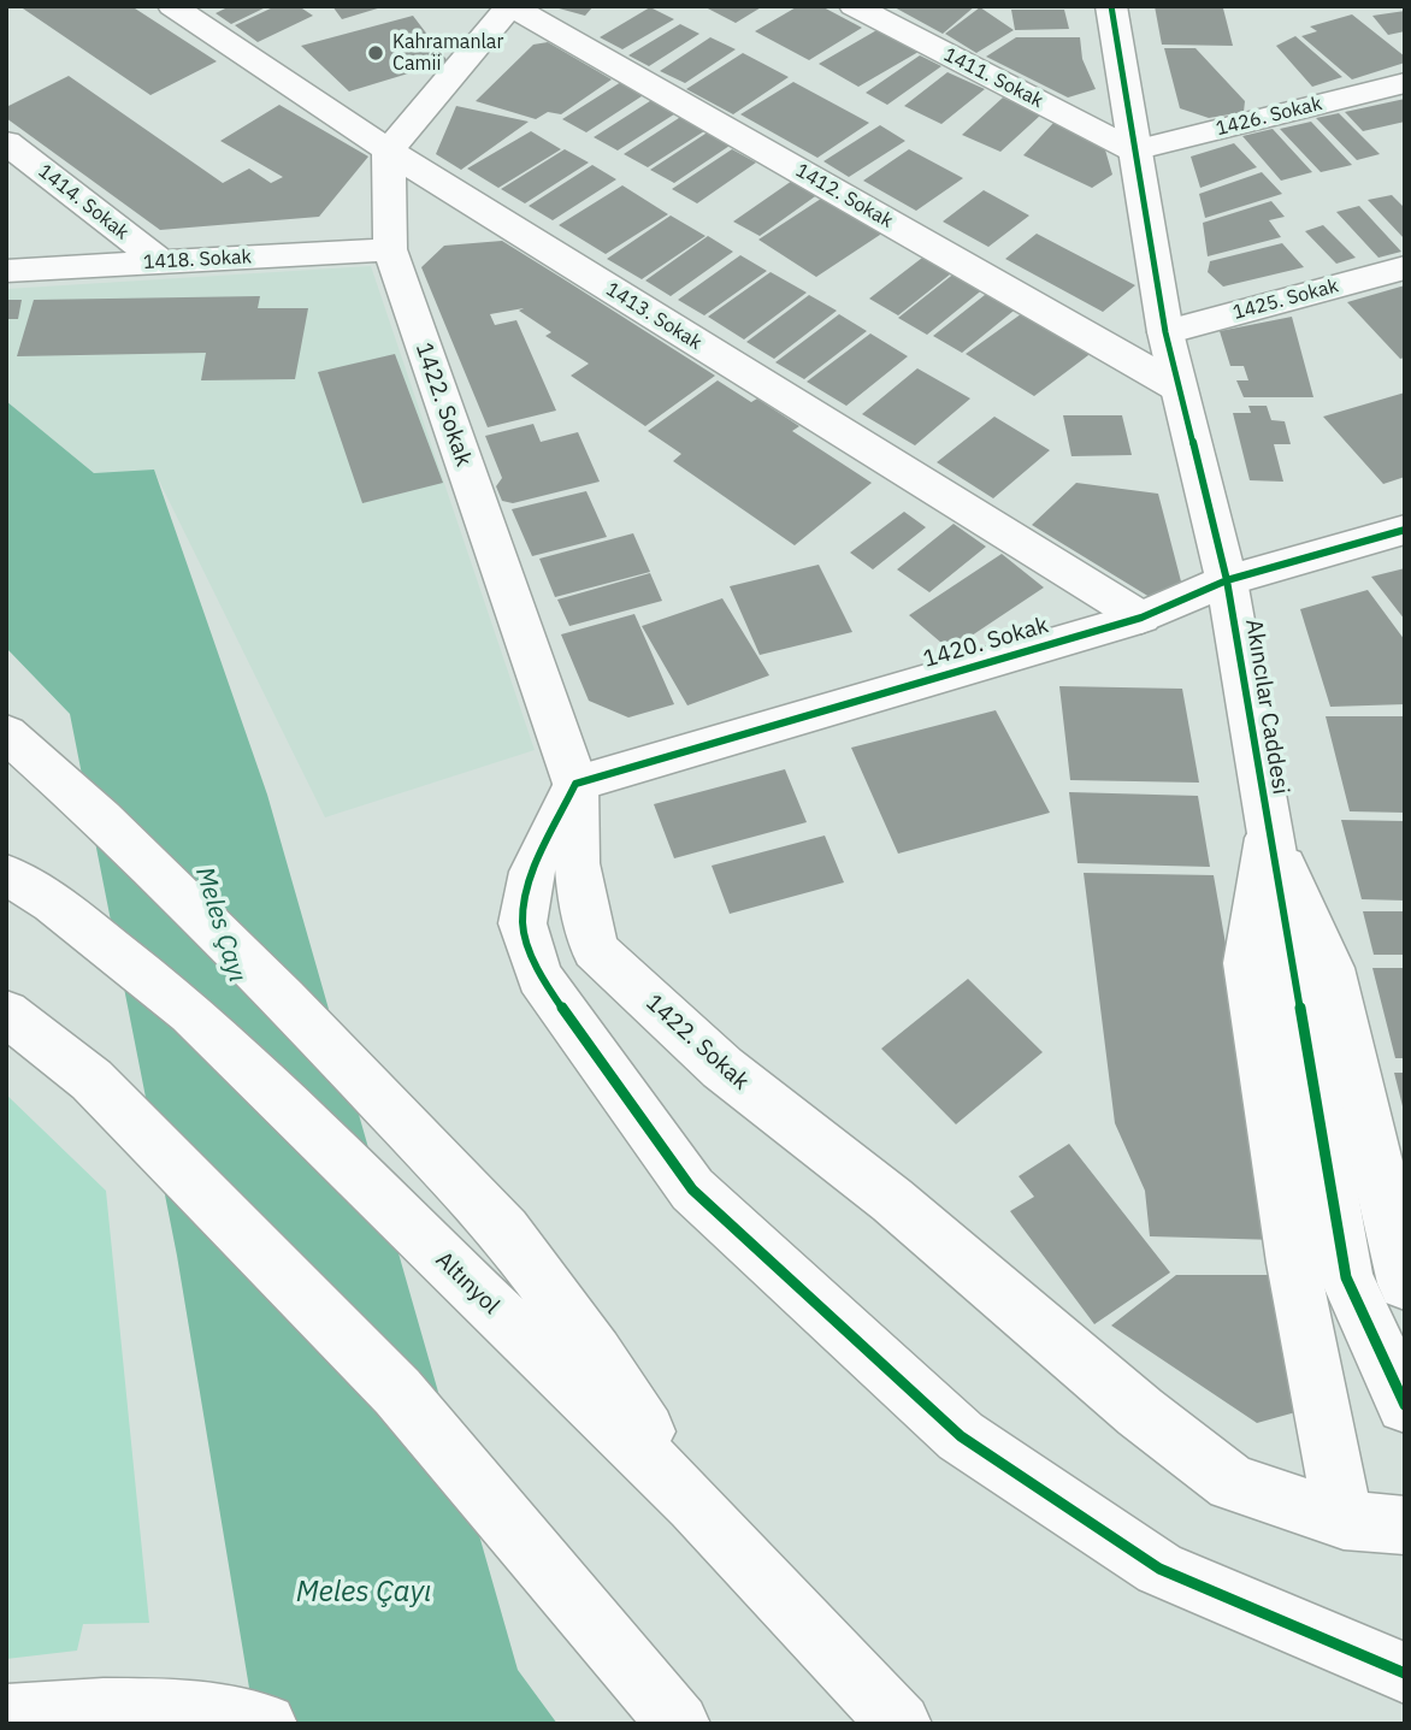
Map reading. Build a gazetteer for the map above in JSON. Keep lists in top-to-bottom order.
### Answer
{
  "streets": {
    "main road": [
      "1411. Sokak",
      "1426. Sokak",
      "1412. Sokak",
      "1414. Sokak",
      "1418. Sokak",
      "1425. Sokak",
      "1413. Sokak",
      "1422. Sokak",
      "1420. Sokak",
      "Akıncılar Caddesi",
      "Altınyol"
    ]
  },
  "crossings": [
    ["1411. Sokak", "1426. Sokak"],
    ["1411. Sokak", "Akıncılar Caddesi"],
    ["1426. Sokak", "Akıncılar Caddesi"],
    ["1412. Sokak", "Akıncılar Caddesi"],
    ["1414. Sokak", "1418. Sokak"],
    ["1418. Sokak", "1422. Sokak"],
    ["1425. Sokak", "Akıncılar Caddesi"],
    ["1413. Sokak", "1422. Sokak"],
    ["1413. Sokak", "1420. Sokak"],
    ["1422. Sokak", "1420. Sokak"],
    ["1420. Sokak", "Akıncılar Caddesi"]
  ],
  "water": ["Meles Çayı"],
  "places": ["Kahramanlar Camii"]
}
